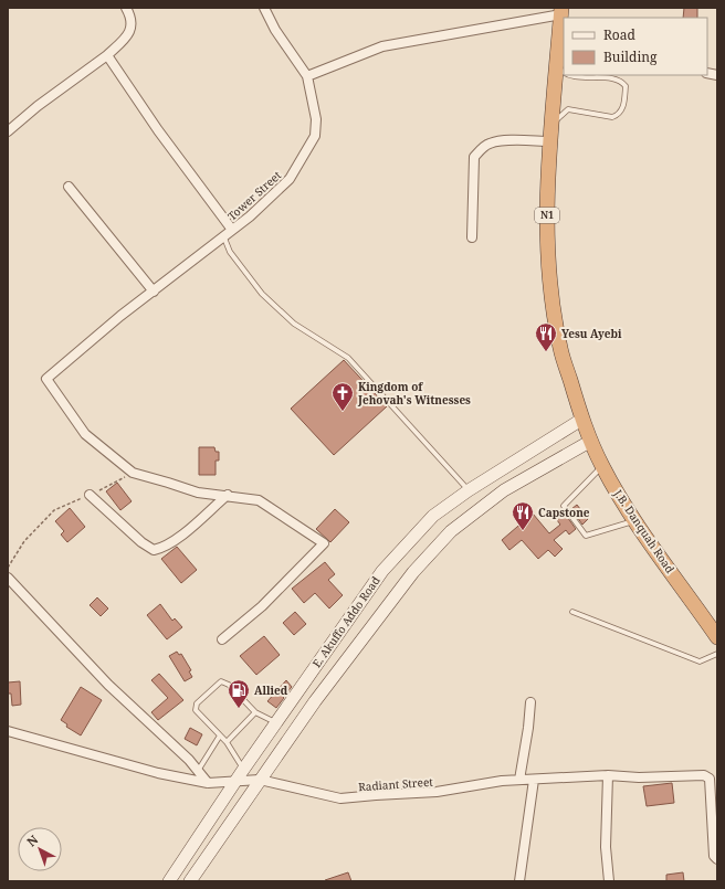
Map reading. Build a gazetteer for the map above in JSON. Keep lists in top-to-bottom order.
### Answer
{
  "streets": {
    "highway": ["N1", "J.B. Danquah Road"],
    "main road": ["E. Akuffo Addo Road"],
    "street": ["Tower Street", "Radiant Street"]
  },
  "crossings": [
    ["N1", "J.B. Danquah Road"],
    ["N1", "E. Akuffo Addo Road"],
    ["J.B. Danquah Road", "E. Akuffo Addo Road"],
    ["E. Akuffo Addo Road", "Radiant Street"]
  ],
  "places": {
    "restaurant": ["Yesu Ayebi", "Capstone"],
    "church": ["Kingdom of Jehovah's Witnesses"],
    "fuel station": ["Allied"]
  },
  "legend": ["Road", "Building"],
  "north": "top left"
}
